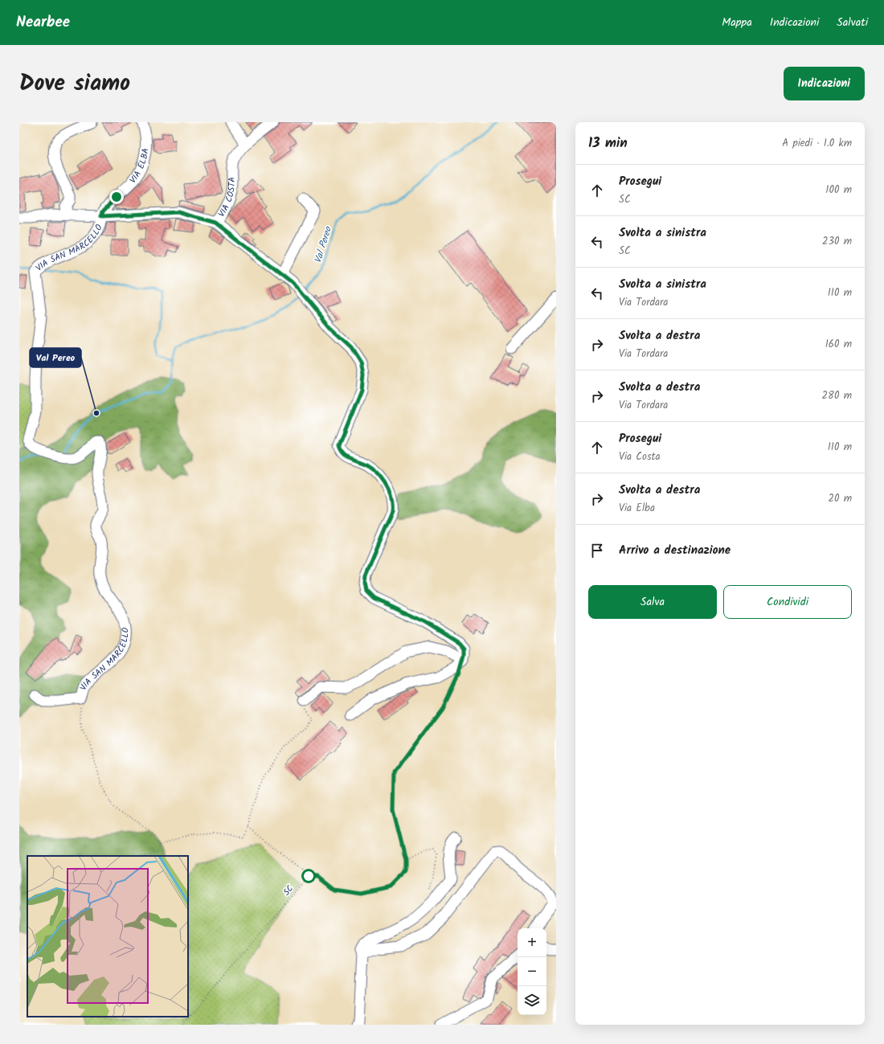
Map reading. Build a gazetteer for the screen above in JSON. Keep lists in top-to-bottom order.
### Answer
{
  "streets": {
    "street": ["VIA ELBA", "VIA COSTA", "VIA SAN MARCELLO"],
    "path": ["SC"]
  },
  "crossings": [
    ["VIA ELBA", "VIA COSTA"],
    ["VIA ELBA", "VIA SAN MARCELLO"],
    ["VIA COSTA", "VIA SAN MARCELLO"]
  ],
  "water": ["Val Pereo"],
  "places": ["Val Pereo"],
  "page": {
    "header": "Nearbee",
    "nav": ["Mappa", "Indicazioni", "Salvati"],
    "title": "Dove siamo",
    "buttons": [
      "Indicazioni",
      ["Salva", "Condividi"]
    ],
    "heading": ["13 min", "A piedi · 1.0 km"],
    "list": [
      ["Prosegui", "SC", "100 m"],
      ["Svolta a sinistra", "SC", "230 m"],
      ["Svolta a sinistra", "Via Tordara", "110 m"],
      ["Svolta a destra", "Via Tordara", "160 m"],
      ["Svolta a destra", "Via Tordara", "280 m"],
      ["Prosegui", "Via Costa", "110 m"],
      ["Svolta a destra", "Via Elba", "20 m"],
      "Arrivo a destinazione"
    ],
    "map_buttons": ["+", "−"]
  }
}
